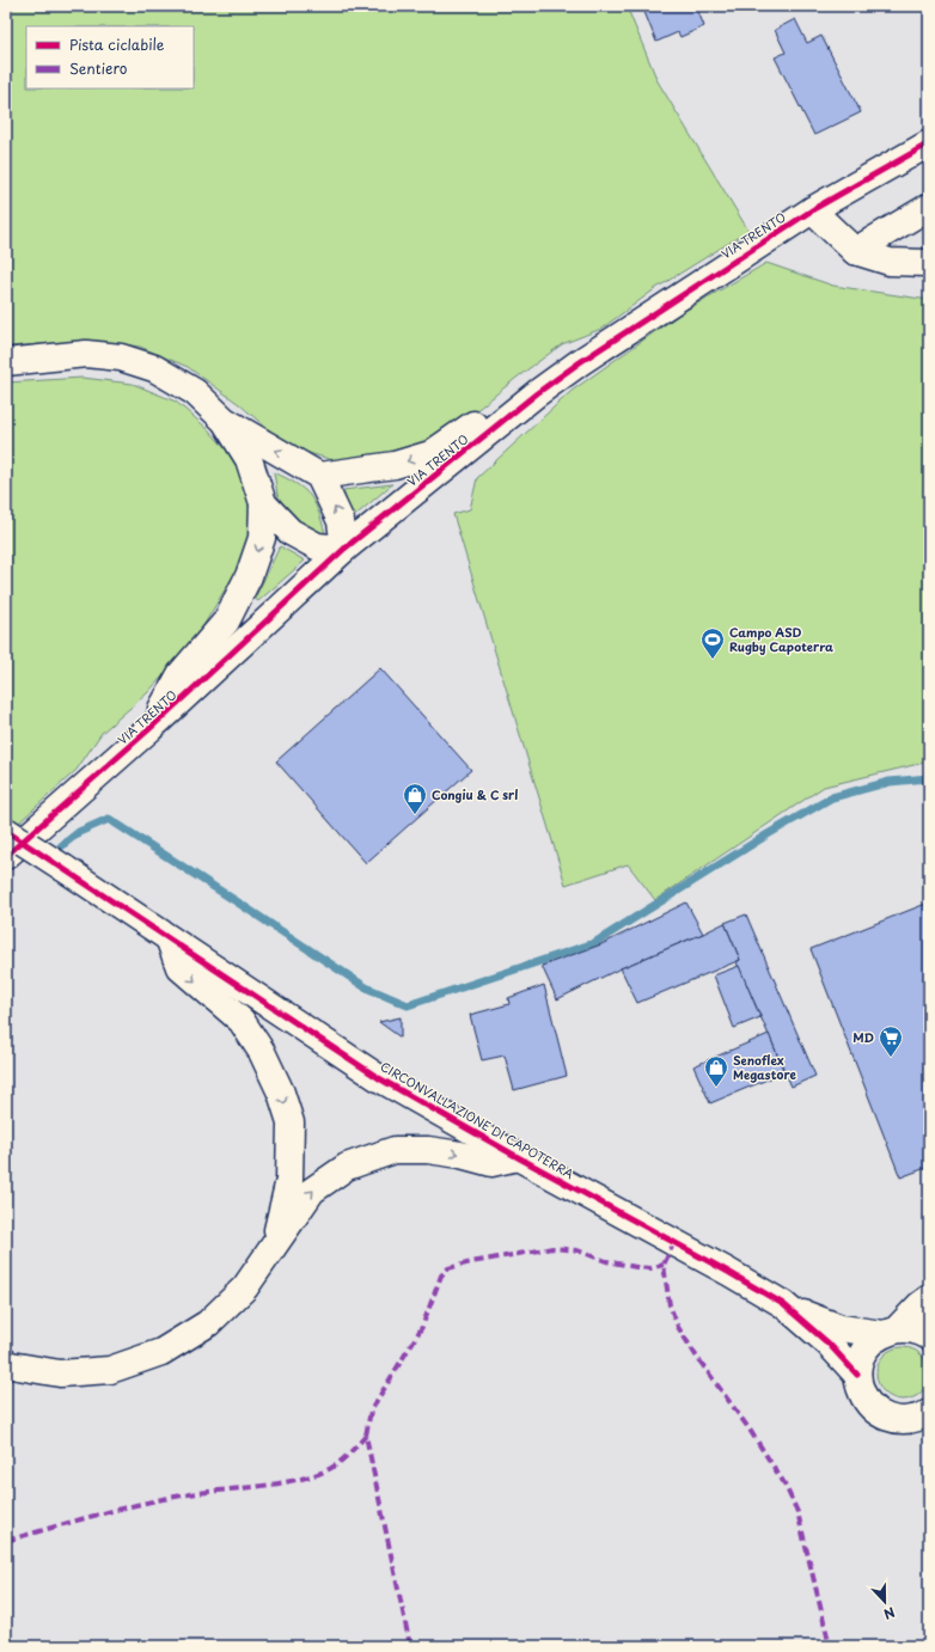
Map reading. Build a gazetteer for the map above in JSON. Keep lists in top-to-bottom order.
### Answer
{
  "streets": {
    "street": ["VIA TRENTO", "CIRCONVALLAZIONE DI CAPOTERRA"]
  },
  "places": {
    "sports": ["Campo ASD Rugby Capoterra"],
    "shop": ["Congiu & C srl", "Senoflex Megastore"],
    "supermarket": ["MD"]
  },
  "legend": ["Pista ciclabile", "Sentiero"],
  "north": "bottom"
}
